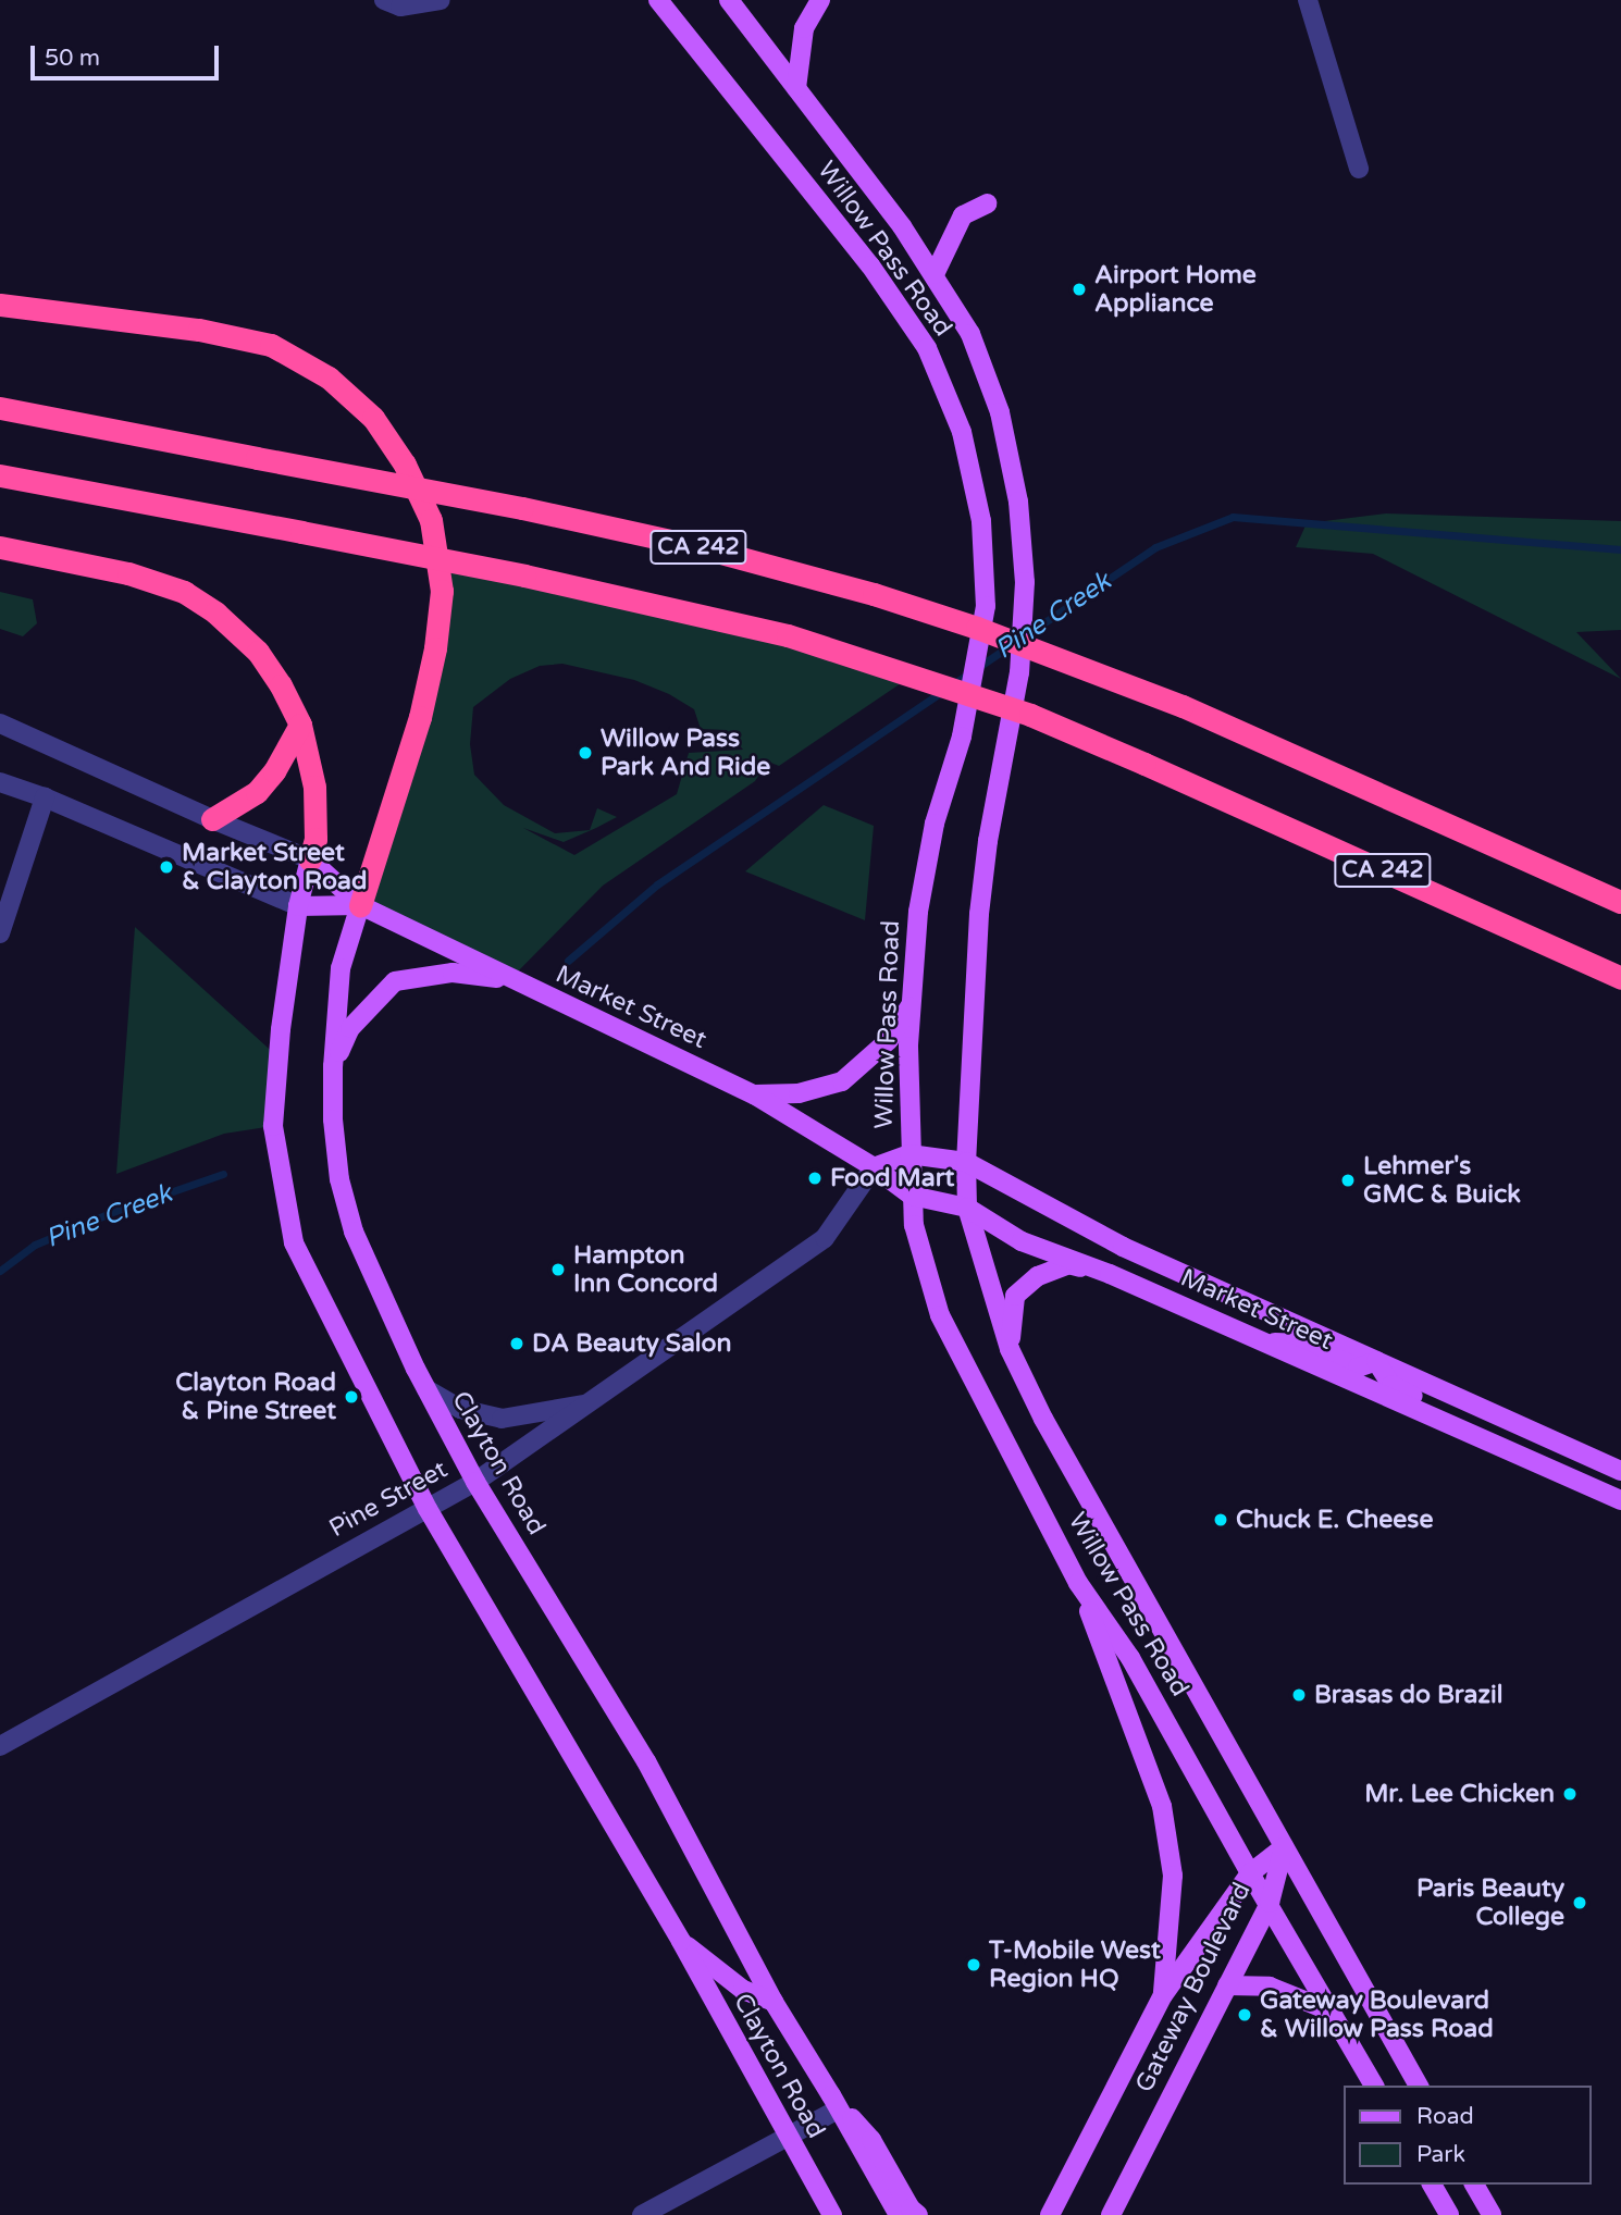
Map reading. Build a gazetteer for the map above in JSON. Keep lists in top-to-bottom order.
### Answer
{
  "streets": {
    "highway": ["CA 242"],
    "main road": [
      "Willow Pass Road",
      "Market Street",
      "Clayton Road",
      "Gateway Boulevard"
    ],
    "street": ["Pine Street"]
  },
  "crossings": [
    ["Willow Pass Road", "Market Street"],
    ["Willow Pass Road", "Gateway Boulevard"],
    ["Market Street", "Clayton Road"],
    ["Market Street", "Pine Street"],
    ["Clayton Road", "Pine Street"]
  ],
  "water": ["Pine Creek"],
  "places": [
    "Airport Home Appliance",
    "Willow Pass Park And Ride",
    "Market Street & Clayton Road",
    "Food Mart",
    "Lehmer's GMC & Buick",
    "Hampton Inn Concord",
    "DA Beauty Salon",
    "Clayton Road & Pine Street",
    "Chuck E. Cheese",
    "Brasas do Brazil",
    "Mr. Lee Chicken",
    "Paris Beauty College",
    "T-Mobile West Region HQ",
    "Gateway Boulevard & Willow Pass Road"
  ],
  "legend": ["Road", "Park"],
  "scale_bar": "50 m"
}
